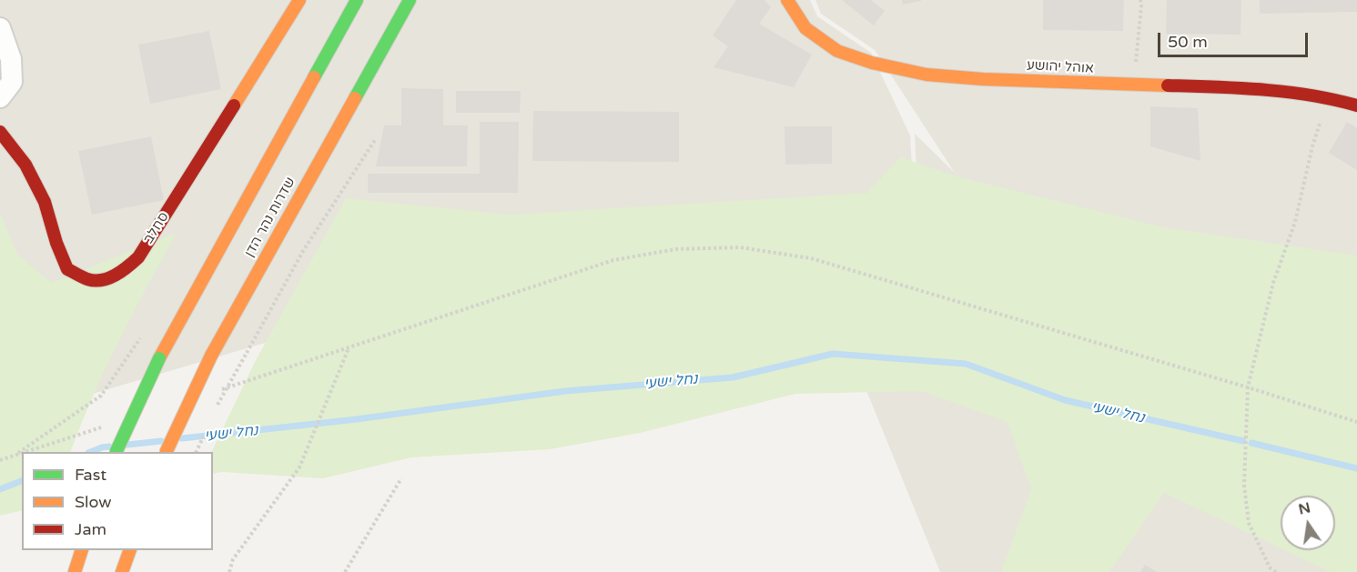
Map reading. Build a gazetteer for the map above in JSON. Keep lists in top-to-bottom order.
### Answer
{
  "streets": {
    "street": ["אוהל יהושע", "שדרות נהר הדן", "סחלב"]
  },
  "water": ["נחל ישעי"],
  "legend": ["Fast", "Slow", "Jam"],
  "scale_bar": "50 m",
  "north": "top"
}
